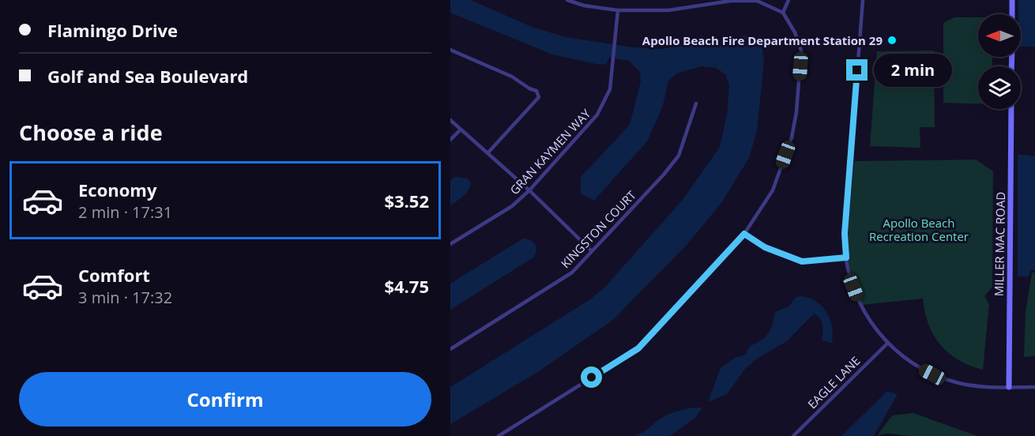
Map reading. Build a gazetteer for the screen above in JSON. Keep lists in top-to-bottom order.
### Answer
{
  "streets": {
    "street": [
      "GRAN KAYMEN WAY",
      "KINGSTON COURT",
      "MILLER MAC ROAD",
      "EAGLE LANE"
    ]
  },
  "parks": ["Apollo Beach Recreation Center"],
  "places": ["Apollo Beach Fire Department Station 29"],
  "north": "left",
  "page": {
    "banner": ["Flamingo Drive", "Golf and Sea Boulevard"],
    "bubble": "2 min",
    "heading": "Choose a ride",
    "list": [
      {
        "name": "Economy",
        "note": "2 min · 17:31",
        "value": "$3.52"
      },
      {
        "name": "Comfort",
        "note": "3 min · 17:32",
        "value": "$4.75"
      }
    ],
    "buttons": "Confirm"
  }
}
